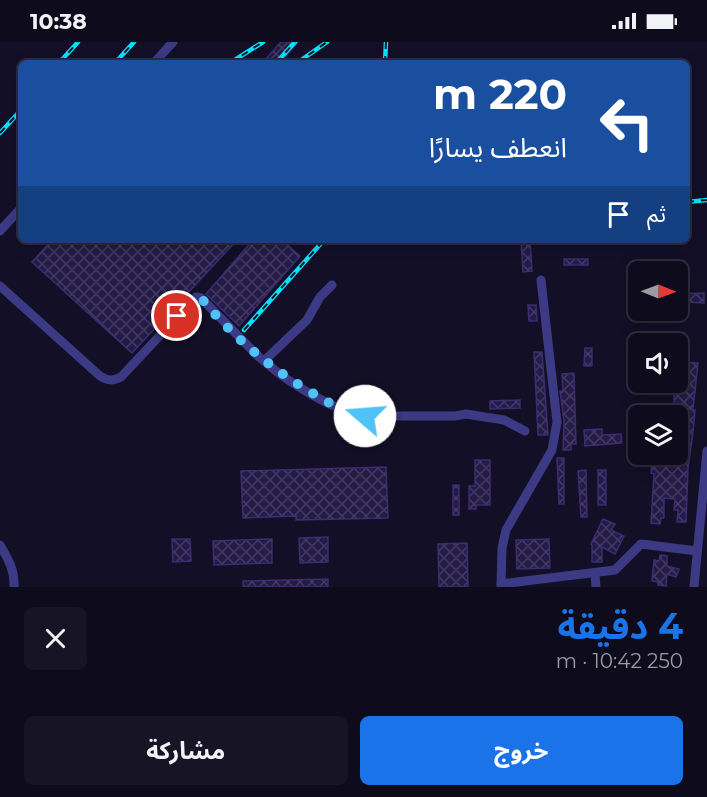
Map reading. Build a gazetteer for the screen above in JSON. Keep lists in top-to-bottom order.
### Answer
{
  "north": "right",
  "page": {
    "status": "10:38",
    "turn": ["220 m", "انعطف يسارًا"],
    "then": "ثم",
    "heading": ["4 دقيقة", "250 m · 10:42"],
    "buttons": ["خروج", "مشاركة"]
  }
}
